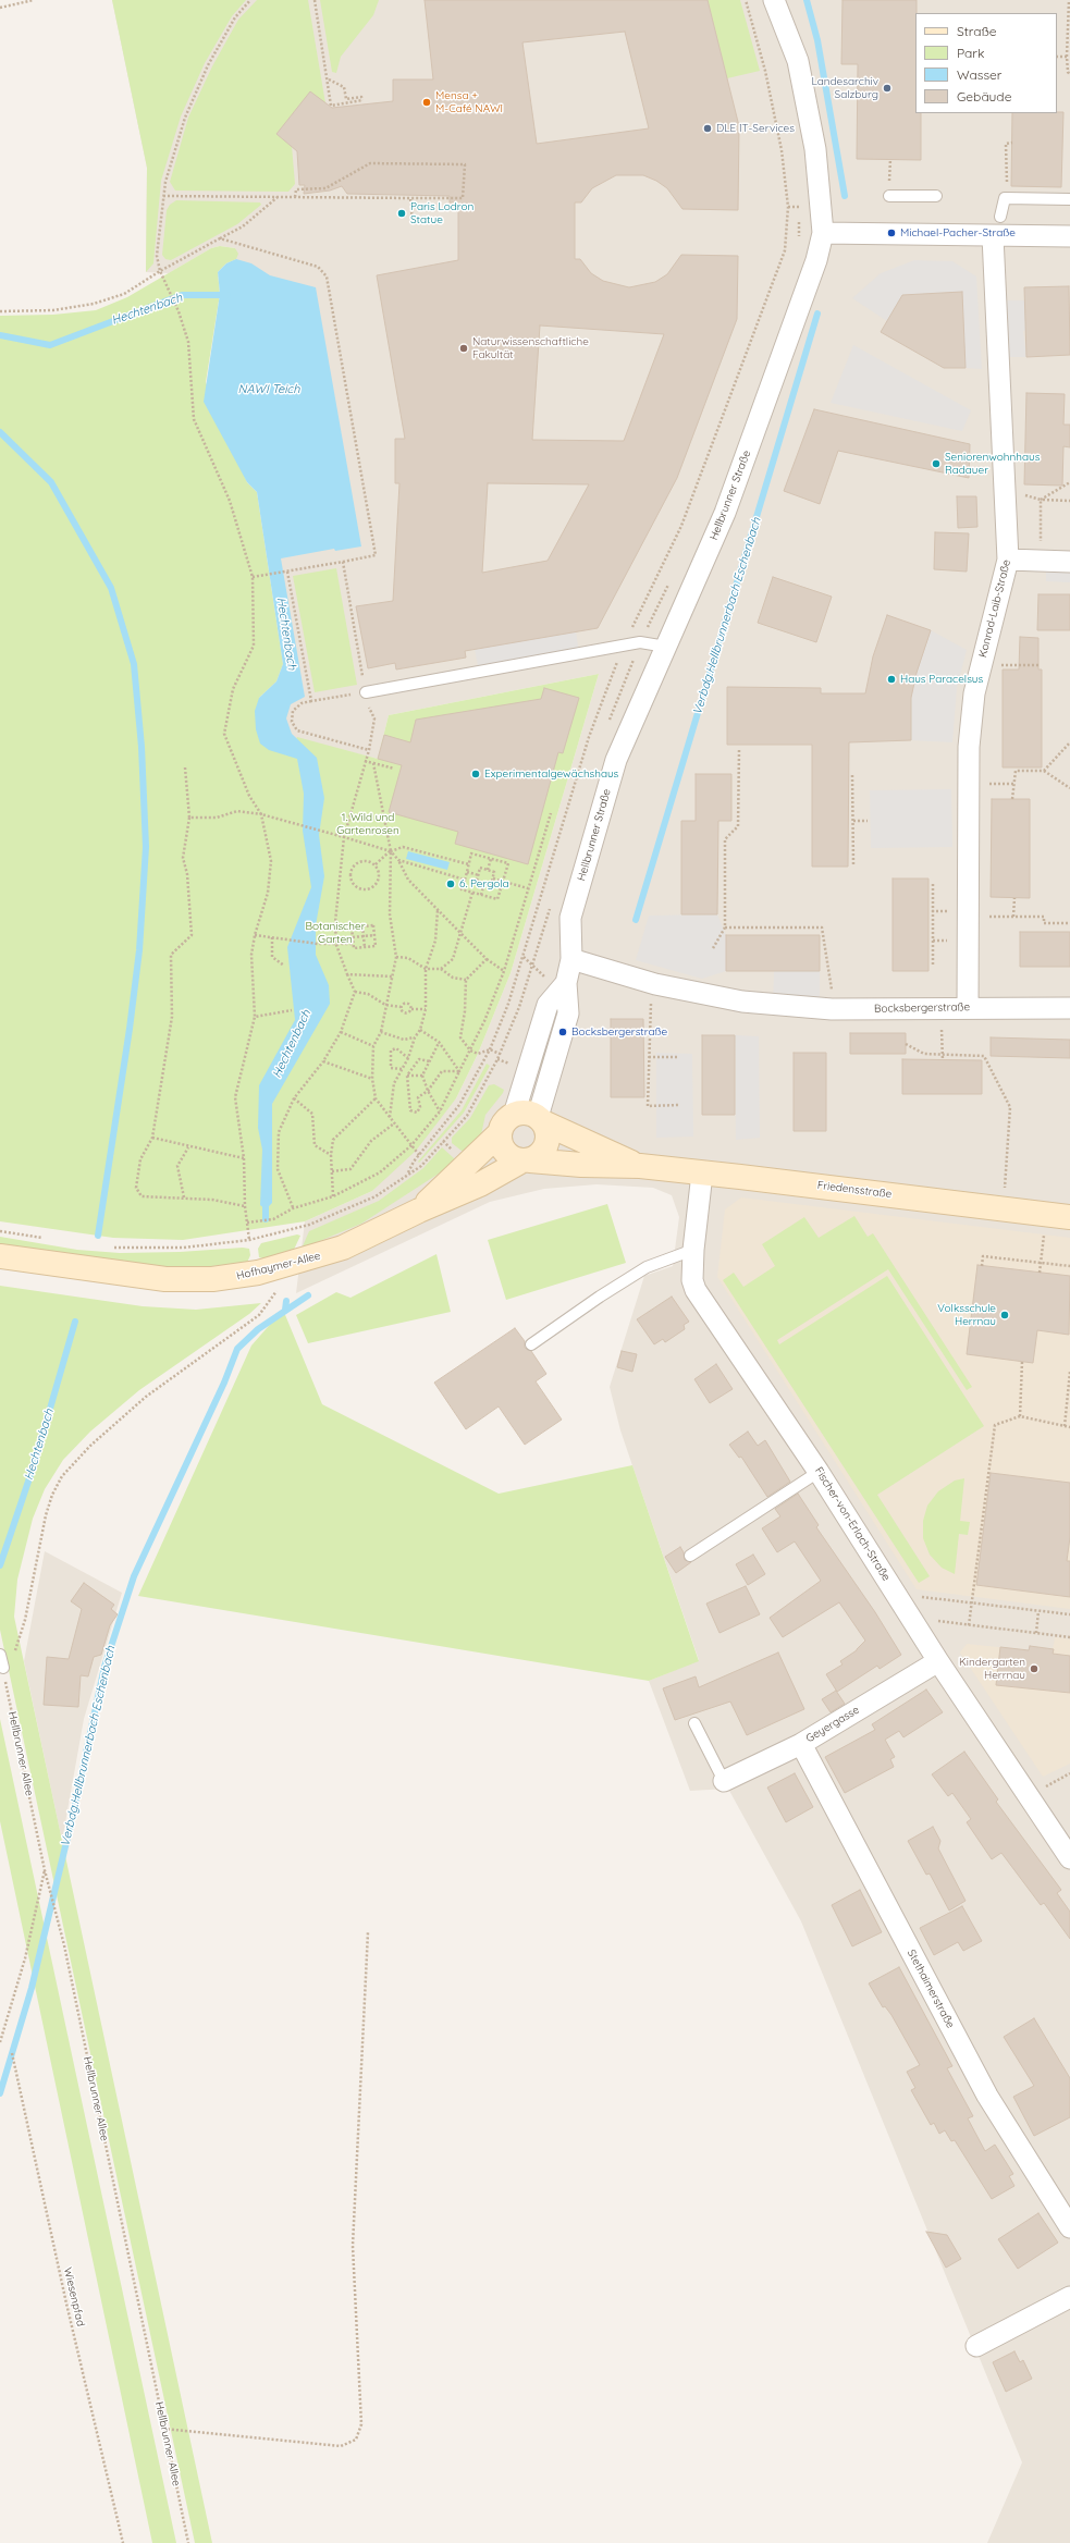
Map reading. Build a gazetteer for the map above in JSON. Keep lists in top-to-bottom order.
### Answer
{
  "streets": {
    "street": [
      "Hellbrunner Straße",
      "Konrad-Laib-Straße",
      "Bocksbergerstraße",
      "Friedensstraße",
      "Hofhaymer-Allee",
      "Fischer-von-Erlach-Straße",
      "Geyergasse",
      "Stethaimerstraße"
    ],
    "path": ["Hellbrunner Allee", "Wiesenpfad"]
  },
  "crossings": [
    ["Hellbrunner Straße", "Bocksbergerstraße"],
    ["Hellbrunner Straße", "Friedensstraße"],
    ["Hellbrunner Straße", "Hofhaymer-Allee"],
    ["Konrad-Laib-Straße", "Bocksbergerstraße"],
    ["Friedensstraße", "Hofhaymer-Allee"],
    ["Friedensstraße", "Fischer-von-Erlach-Straße"],
    ["Fischer-von-Erlach-Straße", "Geyergasse"],
    ["Geyergasse", "Stethaimerstraße"]
  ],
  "water": ["Hechtenbach", "NAWI Teich", "Verbdg.Hellbrunnerbach Eschenbach"],
  "parks": ["1. Wild und Gartenrosen", "Botanischer Garten"],
  "places": [
    "Landesarchiv Salzburg",
    "Mensa + M-Café NAWI",
    "DLE IT-Services",
    "Paris Lodron Statue",
    "Michael-Pacher-Straße",
    "Naturwissenschaftliche Fakultät",
    "Seniorenwohnhaus Radauer",
    "Haus Paracelsus",
    "Experimentalgewächshaus",
    "6. Pergola",
    "Bocksbergerstraße",
    "Volksschule Herrnau",
    "Kindergarten Herrnau"
  ],
  "legend": [
    "Straße",
    "Park",
    "Wasser",
    "Gebäude"
  ]
}
